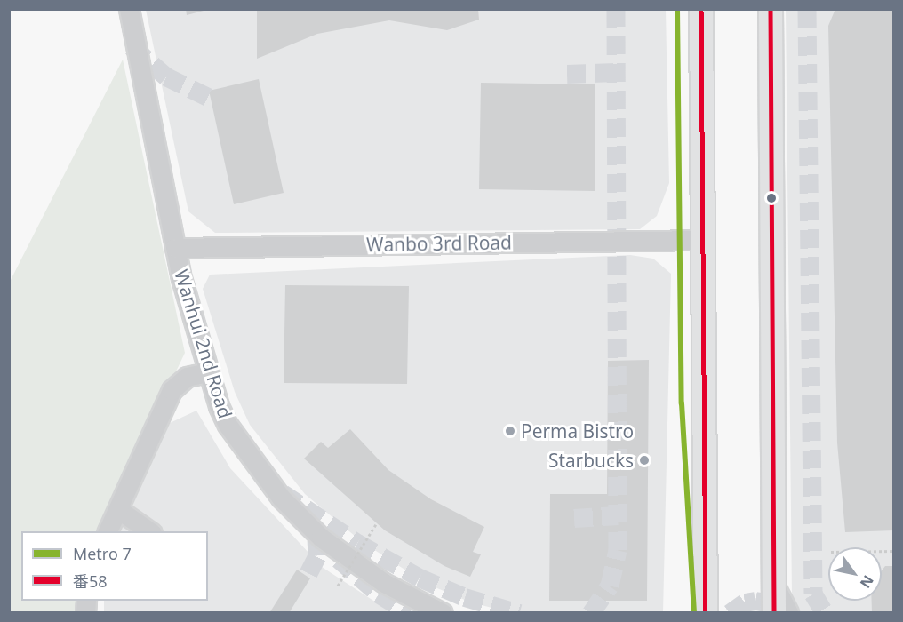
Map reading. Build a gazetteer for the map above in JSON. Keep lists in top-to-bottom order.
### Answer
{
  "streets": {
    "street": ["Wanbo 3rd Road", "Wanhui 2nd Road"]
  },
  "crossings": [
    ["Wanbo 3rd Road", "Wanhui 2nd Road"]
  ],
  "places": ["Perma Bistro", "Starbucks"],
  "lines": ["metro line 7", "transit line 番58"],
  "legend": ["Metro 7", "番58"],
  "north": "bottom right"
}
